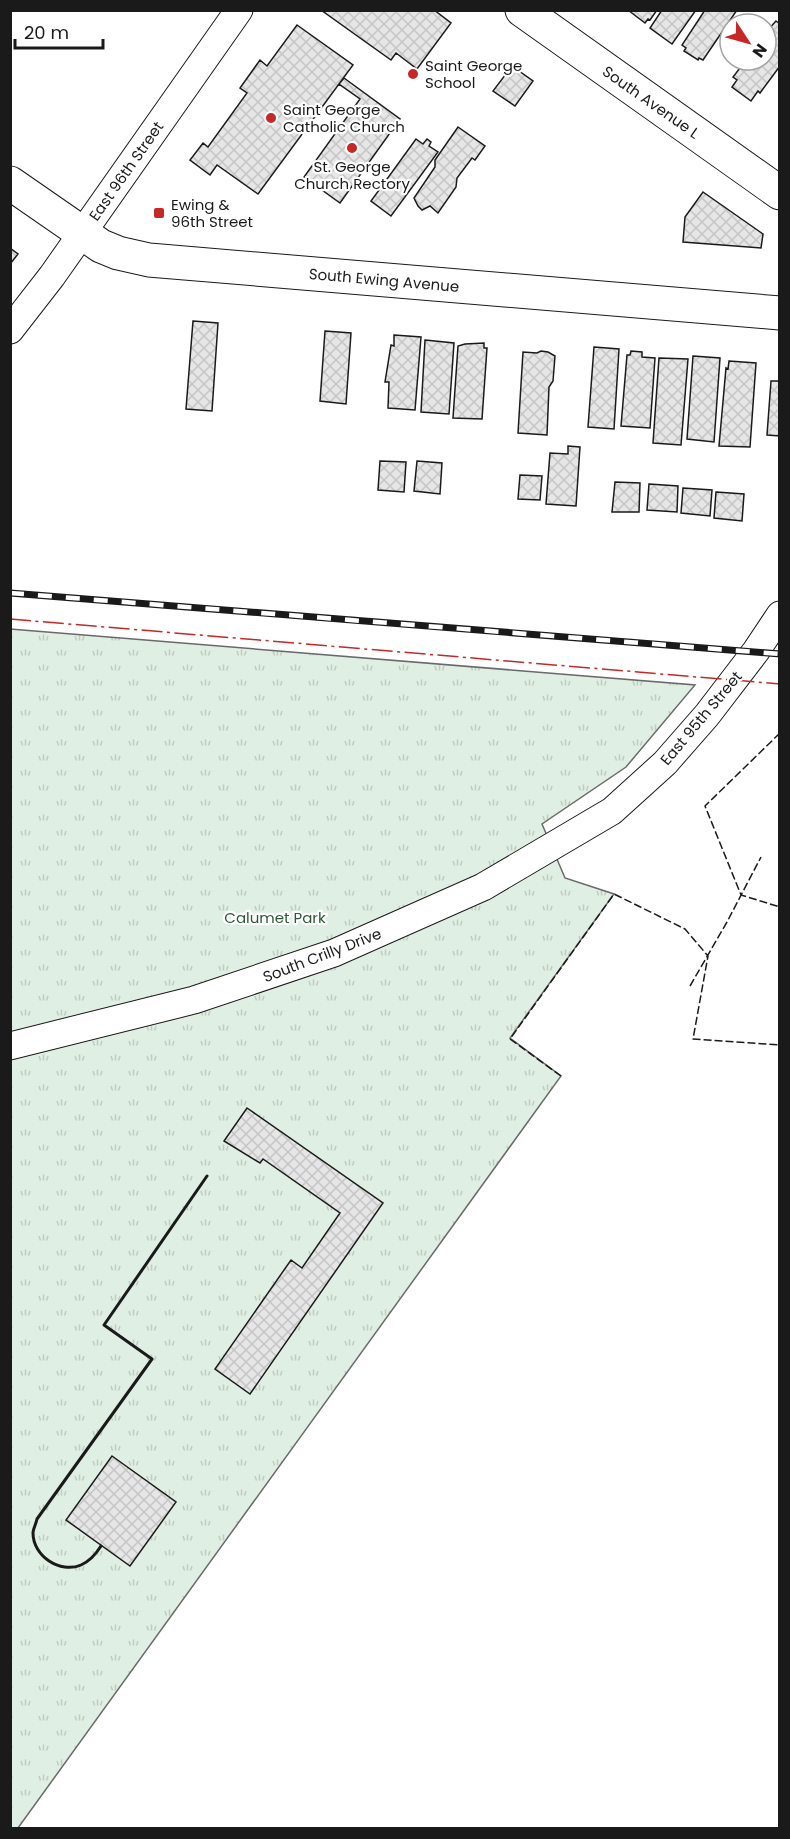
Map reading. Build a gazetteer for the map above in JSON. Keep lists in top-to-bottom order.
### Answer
{
  "streets": {
    "main road": ["South Avenue L", "South Ewing Avenue"],
    "street": ["East 96th Street", "East 95th Street", "South Crilly Drive"]
  },
  "crossings": [
    ["East 96th Street", "South Ewing Avenue"],
    ["East 95th Street", "South Crilly Drive"]
  ],
  "parks": ["Calumet Park"],
  "places": {
    "other": ["Saint George School", "Saint George Catholic Church", "St. George Church Rectory"],
    "transit": ["Ewing & 96th Street"]
  },
  "scale_bar": "20 m",
  "north": "bottom right"
}
